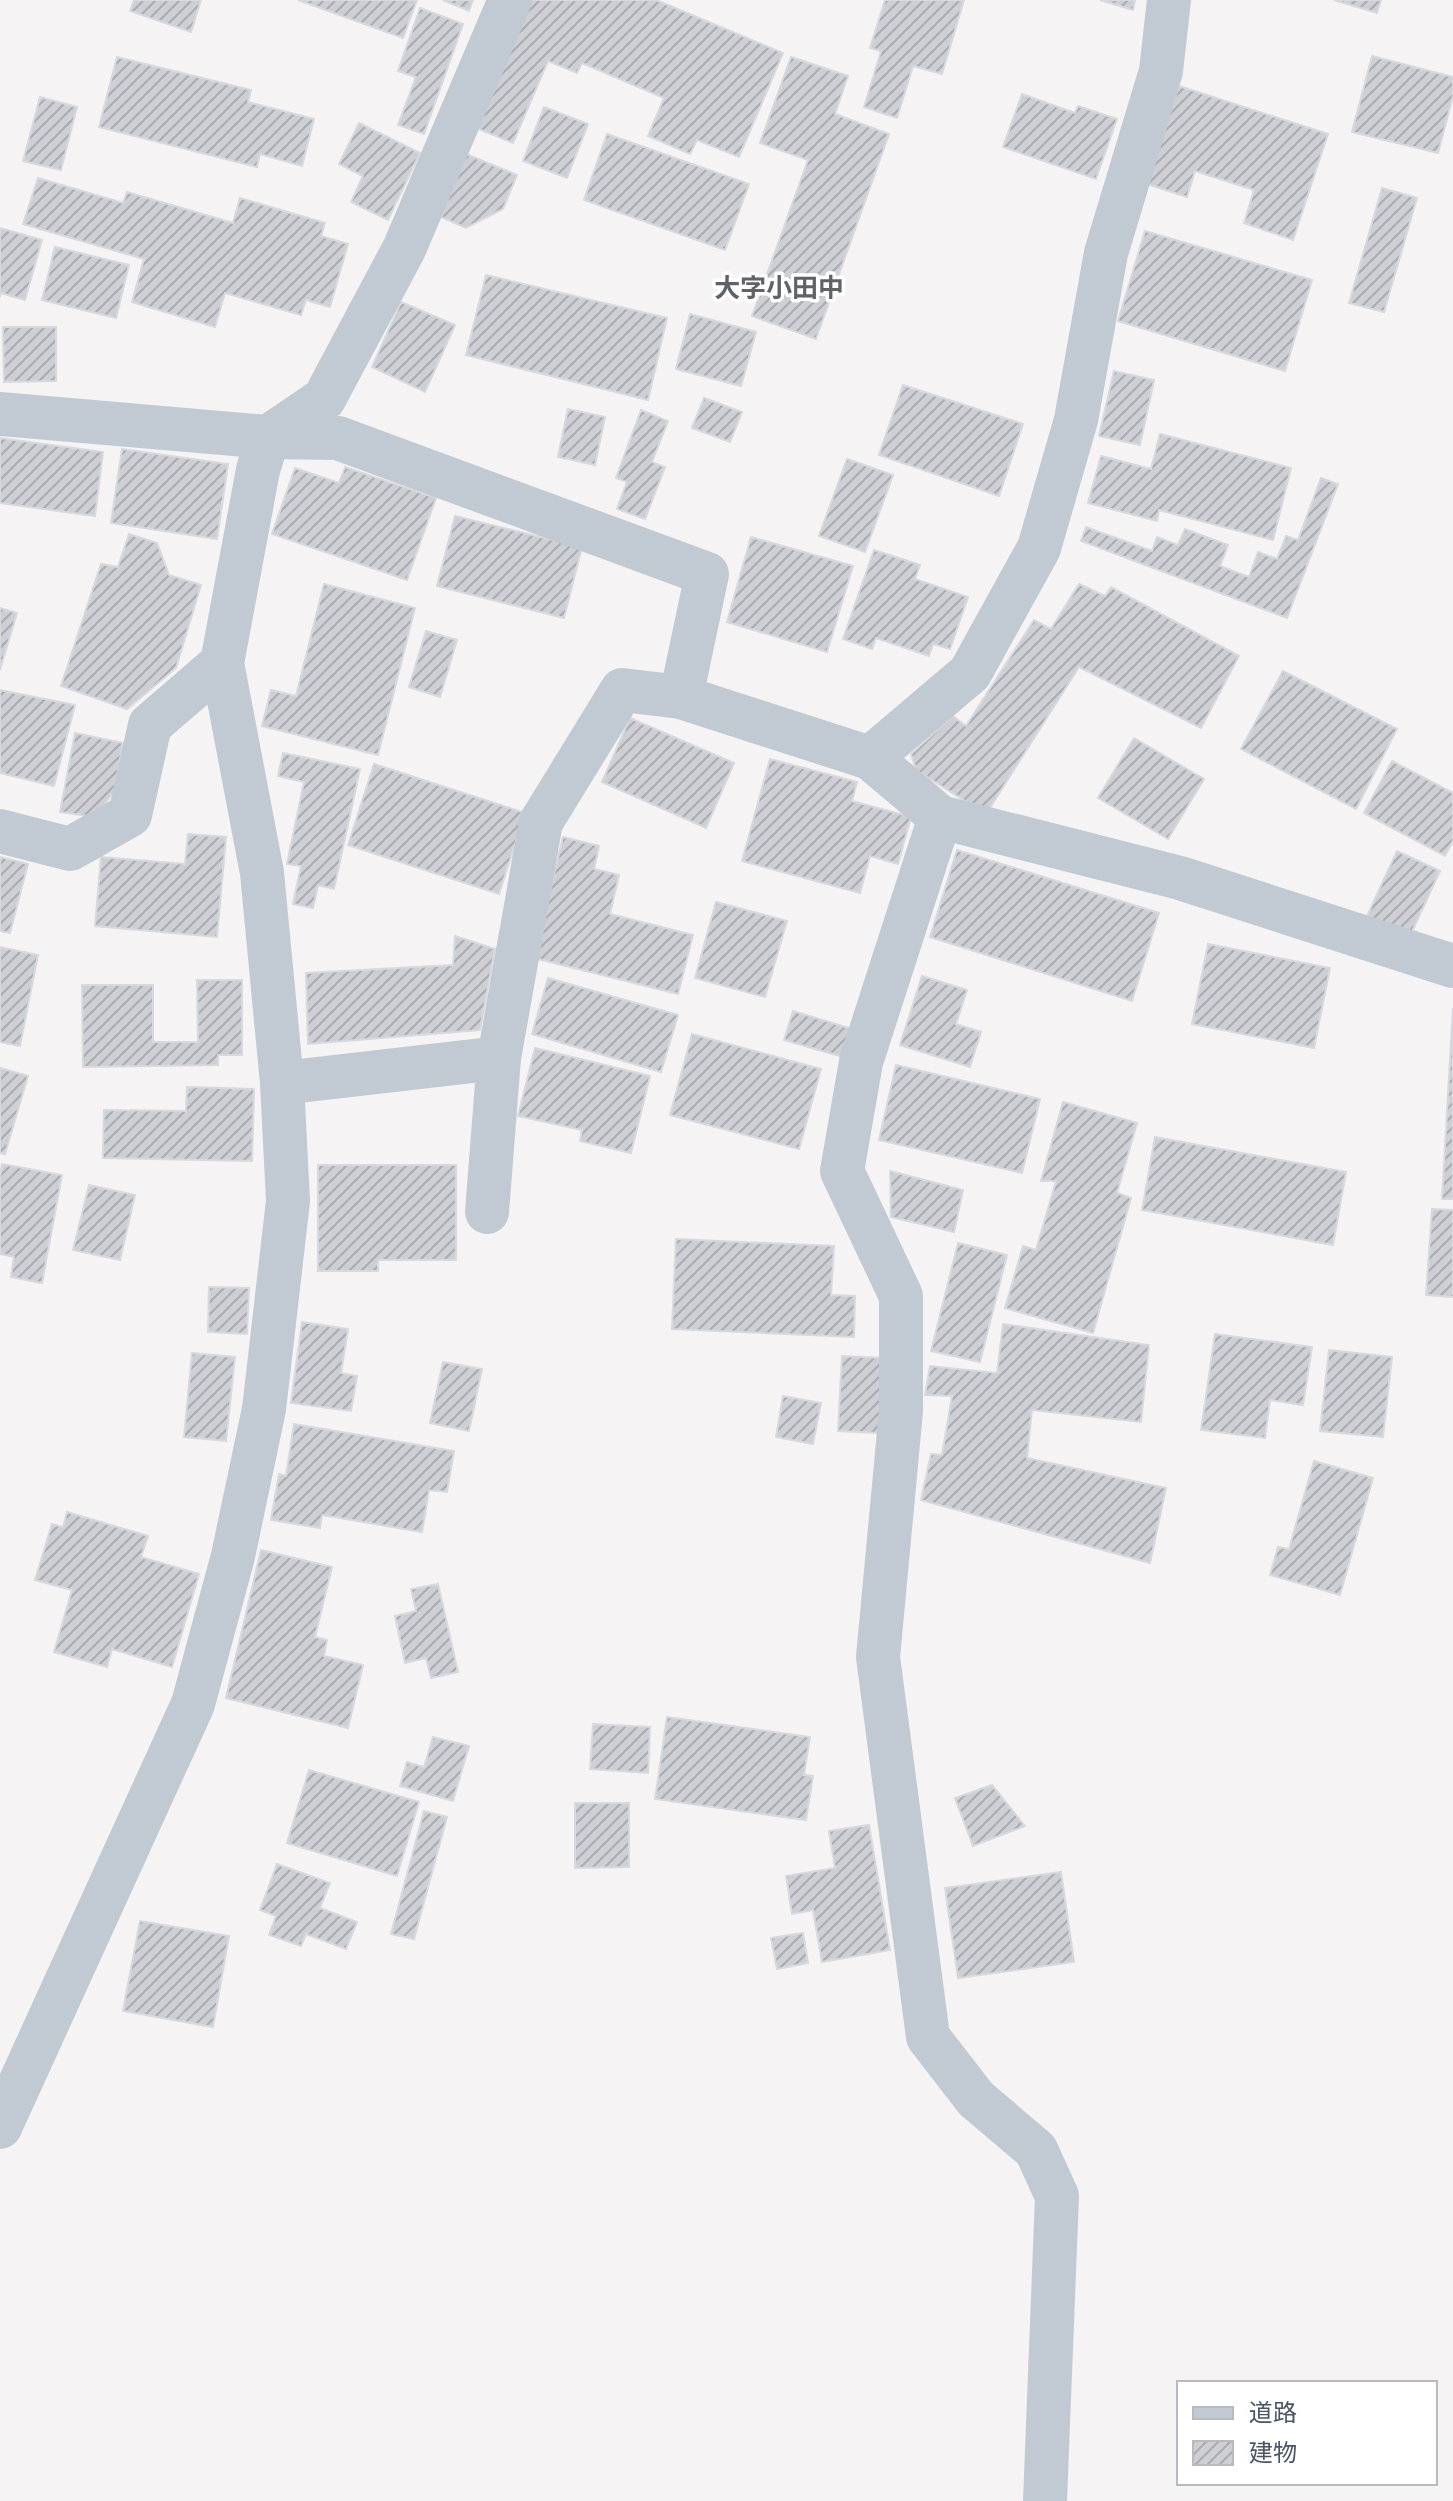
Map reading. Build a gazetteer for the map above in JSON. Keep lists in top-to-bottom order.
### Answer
{
  "districts": ["大字小田中"],
  "legend": ["道路", "建物"]
}
